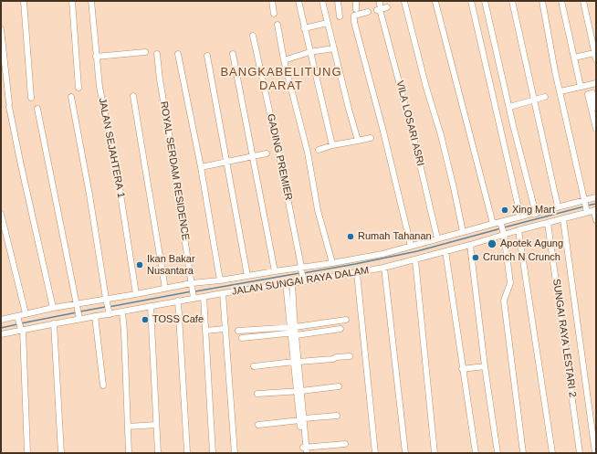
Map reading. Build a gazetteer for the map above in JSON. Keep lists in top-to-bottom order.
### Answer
{
  "streets": {
    "street": [
      "VILA LOSARI ASRI",
      "JALAN SEJAHTERA 1",
      "GADING PREMIER",
      "ROYAL SERDAM RESIDENCE",
      "JALAN SUNGAI RAYA DALAM",
      "SUNGAI RAYA LESTARI 2"
    ]
  },
  "crossings": [
    ["GADING PREMIER", "JALAN SUNGAI RAYA DALAM"],
    ["ROYAL SERDAM RESIDENCE", "JALAN SUNGAI RAYA DALAM"],
    ["JALAN SUNGAI RAYA DALAM", "SUNGAI RAYA LESTARI 2"]
  ],
  "districts": ["BANGKABELITUNG DARAT"],
  "places": [
    "Xing Mart",
    "Rumah Tahanan",
    "Apotek Agung",
    "Crunch N Crunch",
    "Ikan Bakar Nusantara",
    "TOSS Cafe"
  ]
}
